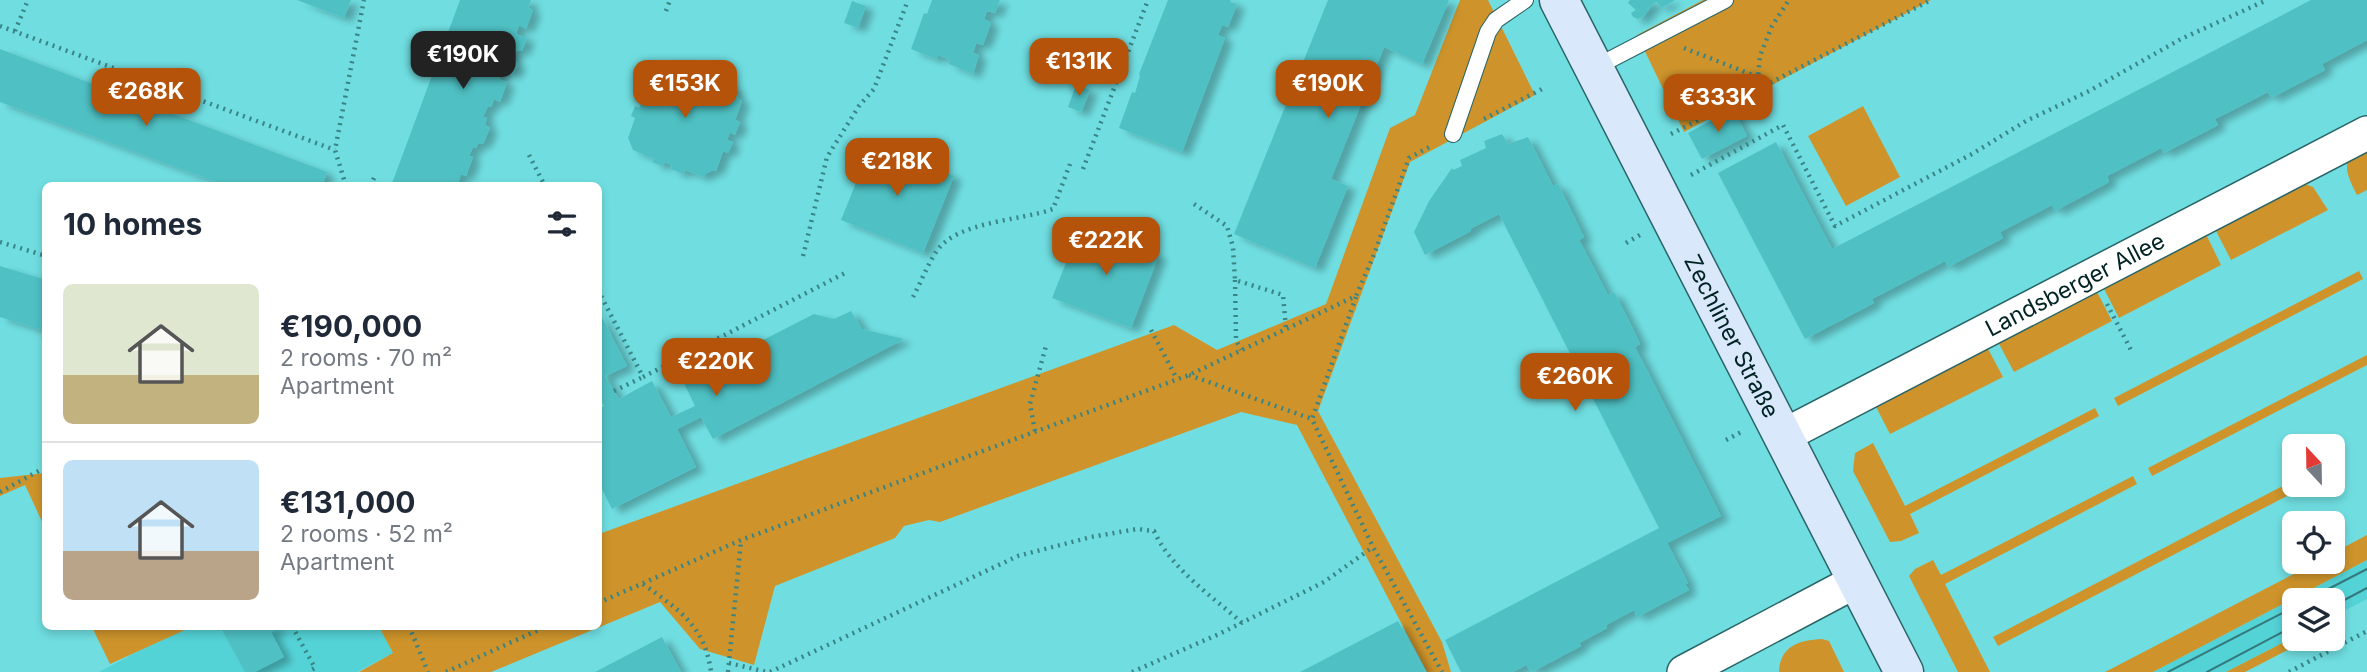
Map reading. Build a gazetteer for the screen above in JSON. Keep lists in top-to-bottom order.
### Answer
{
  "streets": {
    "street": ["Landsberger Allee", "Zechliner Straße"]
  },
  "crossings": [
    ["Landsberger Allee", "Zechliner Straße"]
  ],
  "north": "top",
  "page": {
    "price": [
      "€190K",
      "€131K",
      "€153K",
      "€190K",
      "€268K",
      "€333K",
      "€218K",
      "€222K",
      "€220K",
      "€260K"
    ],
    "heading": "10 homes",
    "list": [
      {
        "name": "€190,000",
        "note": "2 rooms · 70 m² · Apartment"
      },
      {
        "name": "€131,000",
        "note": "2 rooms · 52 m² · Apartment"
      }
    ]
  }
}
